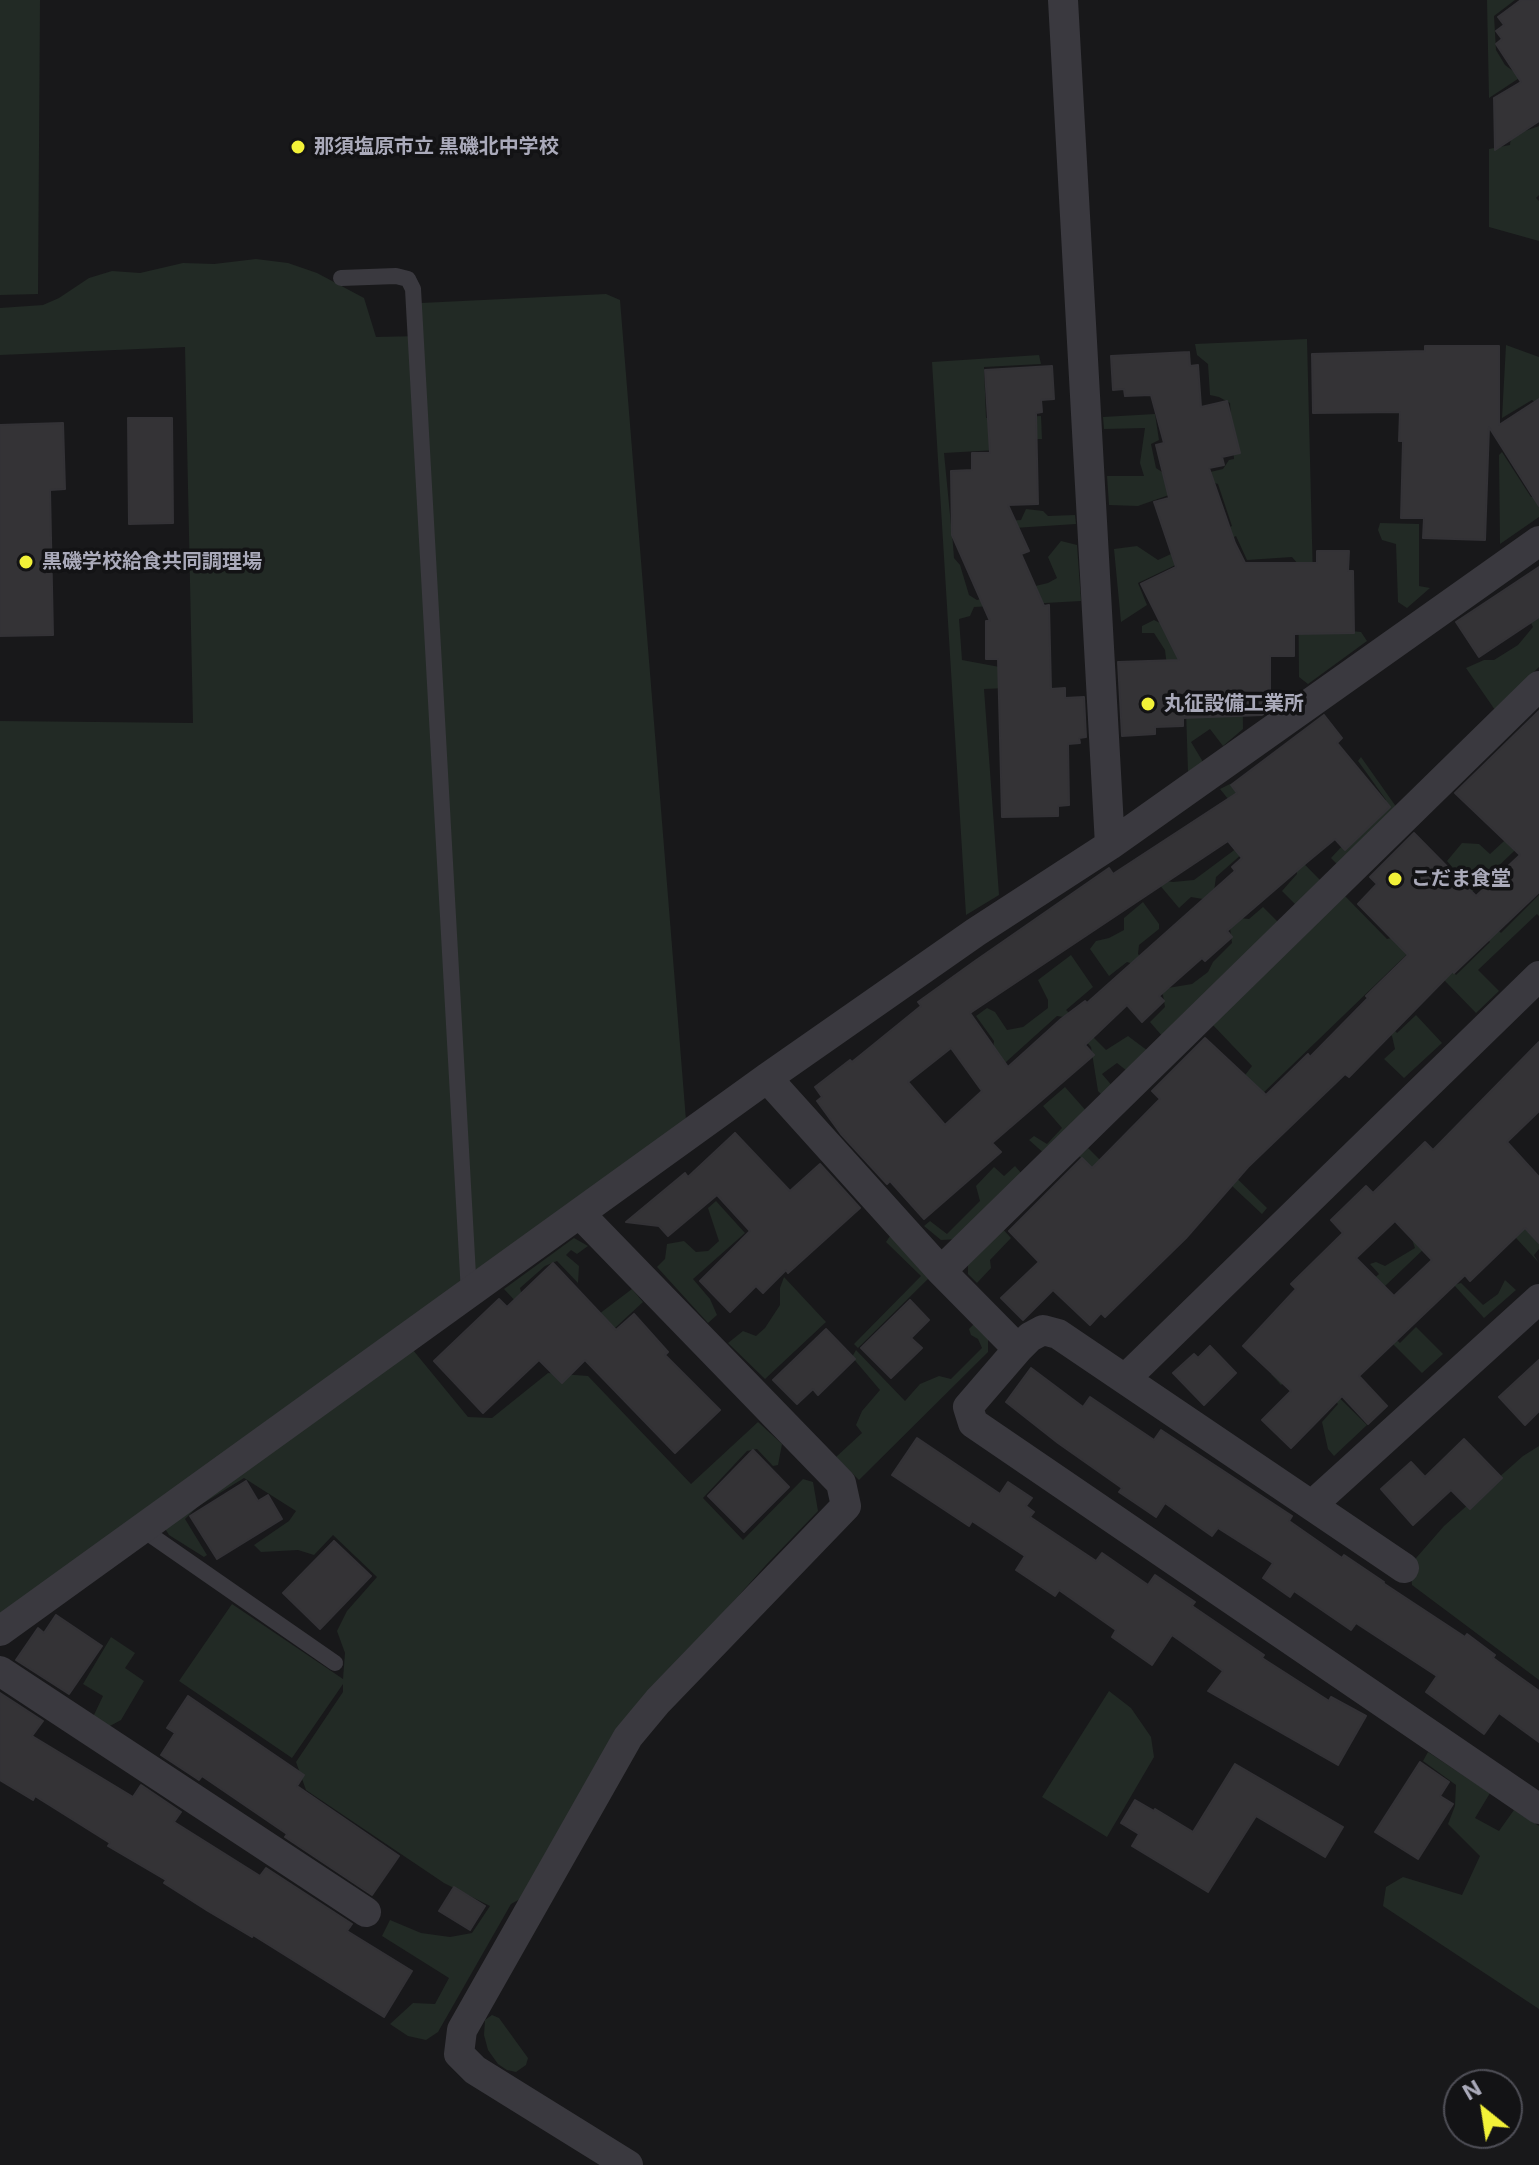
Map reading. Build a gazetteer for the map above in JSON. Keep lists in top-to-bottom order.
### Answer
{
  "places": [
    "那須塩原市立 黒磯北中学校",
    "黒磯学校給食共同調理場",
    "丸征設備工業所",
    "こだま食堂"
  ],
  "north": "top left"
}
